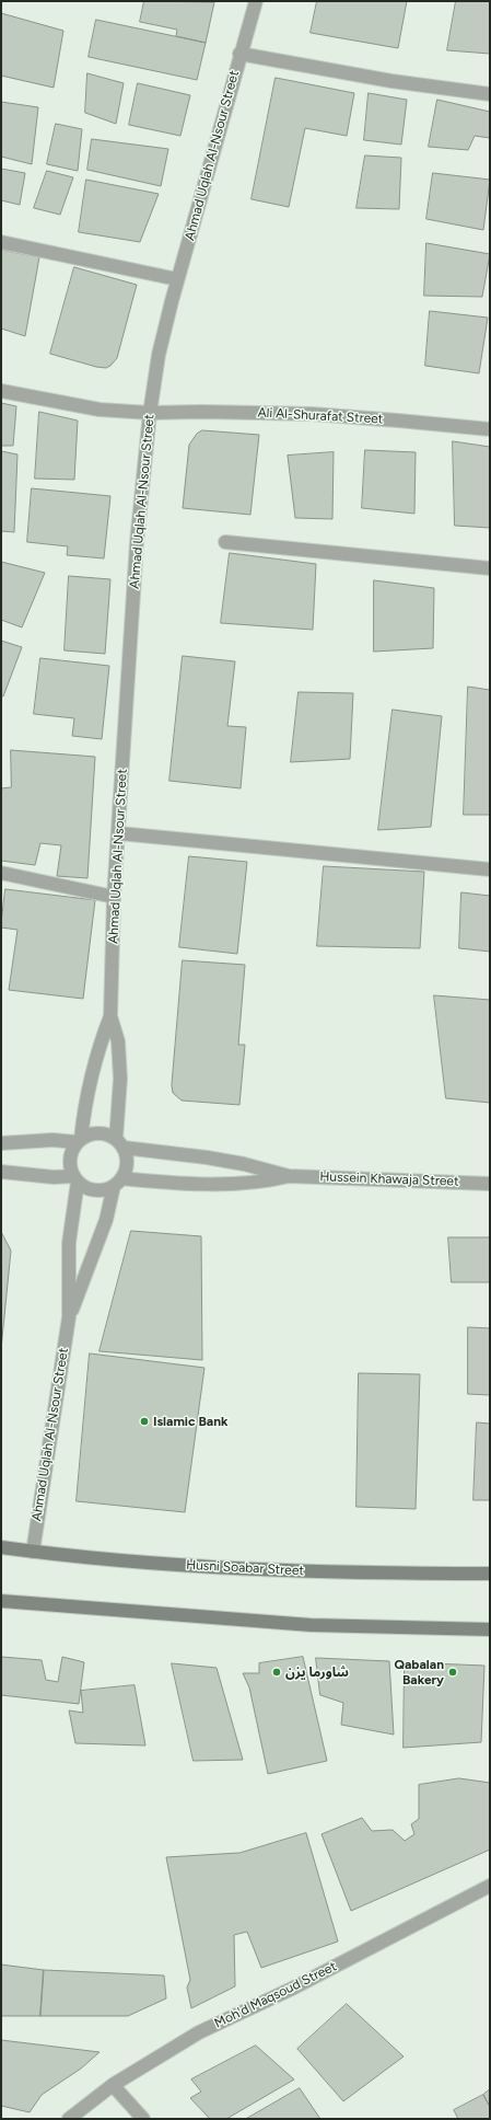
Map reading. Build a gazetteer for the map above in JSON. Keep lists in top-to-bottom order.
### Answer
{
  "streets": {
    "main road": ["Husni Soabar Street"],
    "street": [
      "Ahmad Uqlah Al-Nsour Street",
      "Ali Al-Shurafat Street",
      "Hussein Khawaja Street",
      "Moh'd Maqsoud Street"
    ]
  },
  "crossings": [
    ["Ahmad Uqlah Al-Nsour Street", "Ali Al-Shurafat Street"],
    ["Ahmad Uqlah Al-Nsour Street", "Hussein Khawaja Street"],
    ["Ahmad Uqlah Al-Nsour Street", "Husni Soabar Street"]
  ],
  "places": ["Islamic Bank", "شاورما يزن", "Qabalan Bakery"]
}
